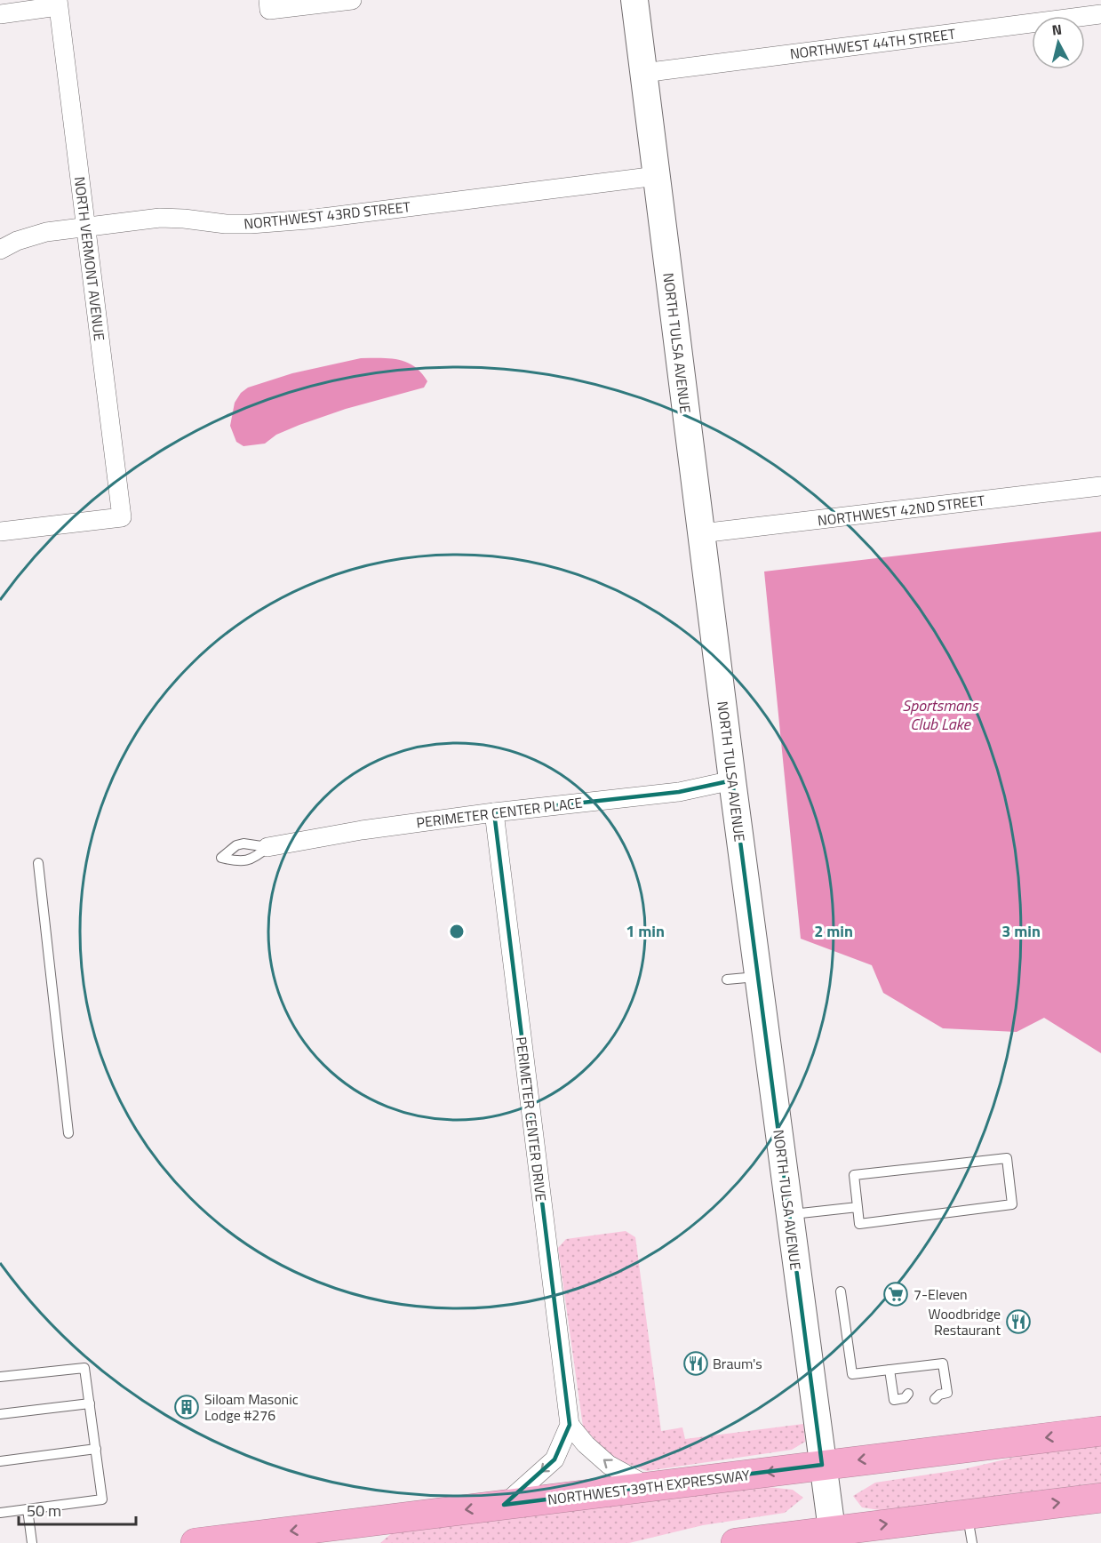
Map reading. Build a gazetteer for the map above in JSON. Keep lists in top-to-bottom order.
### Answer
{
  "streets": {
    "highway": ["NORTHWEST 39TH EXPRESSWAY"],
    "street": [
      "NORTHWEST 44TH STREET",
      "NORTHWEST 43RD STREET",
      "NORTH VERMONT AVENUE",
      "NORTH TULSA AVENUE",
      "NORTHWEST 42ND STREET",
      "PERIMETER CENTER PLACE",
      "PERIMETER CENTER DRIVE"
    ]
  },
  "crossings": [
    ["NORTHWEST 44TH STREET", "NORTH TULSA AVENUE"],
    ["NORTHWEST 43RD STREET", "NORTH VERMONT AVENUE"],
    ["NORTHWEST 43RD STREET", "NORTH TULSA AVENUE"],
    ["NORTH TULSA AVENUE", "NORTHWEST 42ND STREET"],
    ["NORTH TULSA AVENUE", "PERIMETER CENTER PLACE"],
    ["NORTH TULSA AVENUE", "NORTHWEST 39TH EXPRESSWAY"],
    ["PERIMETER CENTER PLACE", "PERIMETER CENTER DRIVE"]
  ],
  "water": ["Sportsmans Club Lake"],
  "places": {
    "supermarket": ["7-Eleven"],
    "restaurant": ["Woodbridge Restaurant", "Braum's"],
    "building": ["Siloam Masonic Lodge #276"]
  },
  "scale_bar": "50 m",
  "north": "top",
  "rings": ["1 min", "2 min", "3 min"]
}
